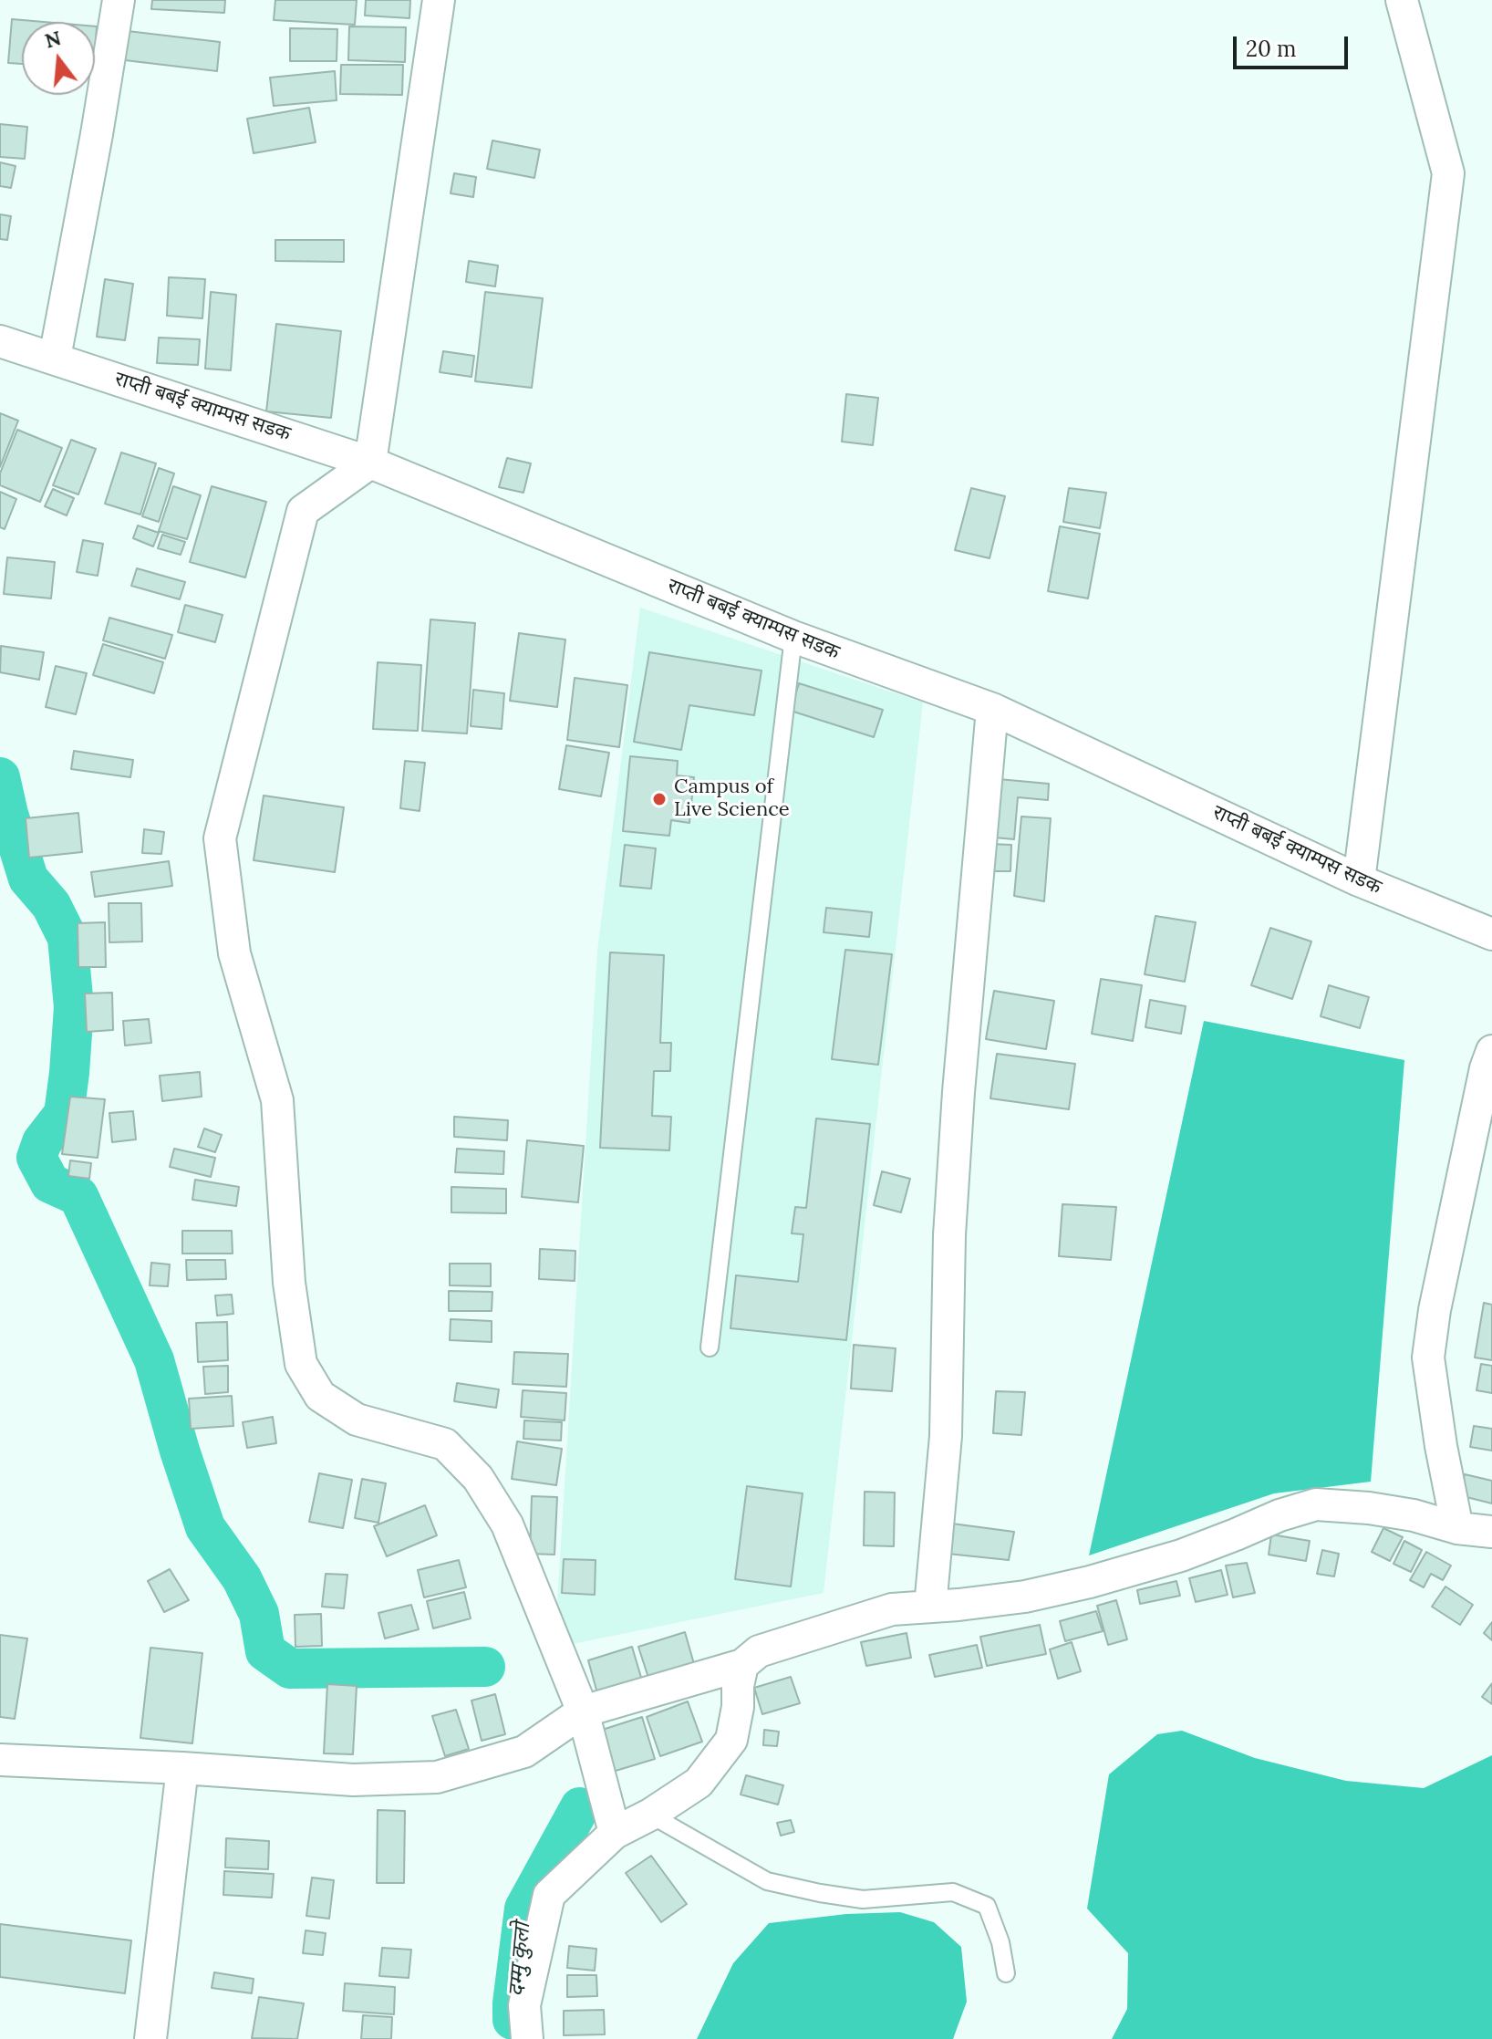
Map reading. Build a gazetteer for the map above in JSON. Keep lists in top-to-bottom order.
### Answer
{
  "streets": {
    "street": ["राप्ती बबई क्याम्पस सडक"]
  },
  "water": ["दम्मु कुलो"],
  "places": ["Campus of Live Science"],
  "scale_bar": "20 m",
  "north": "top"
}
